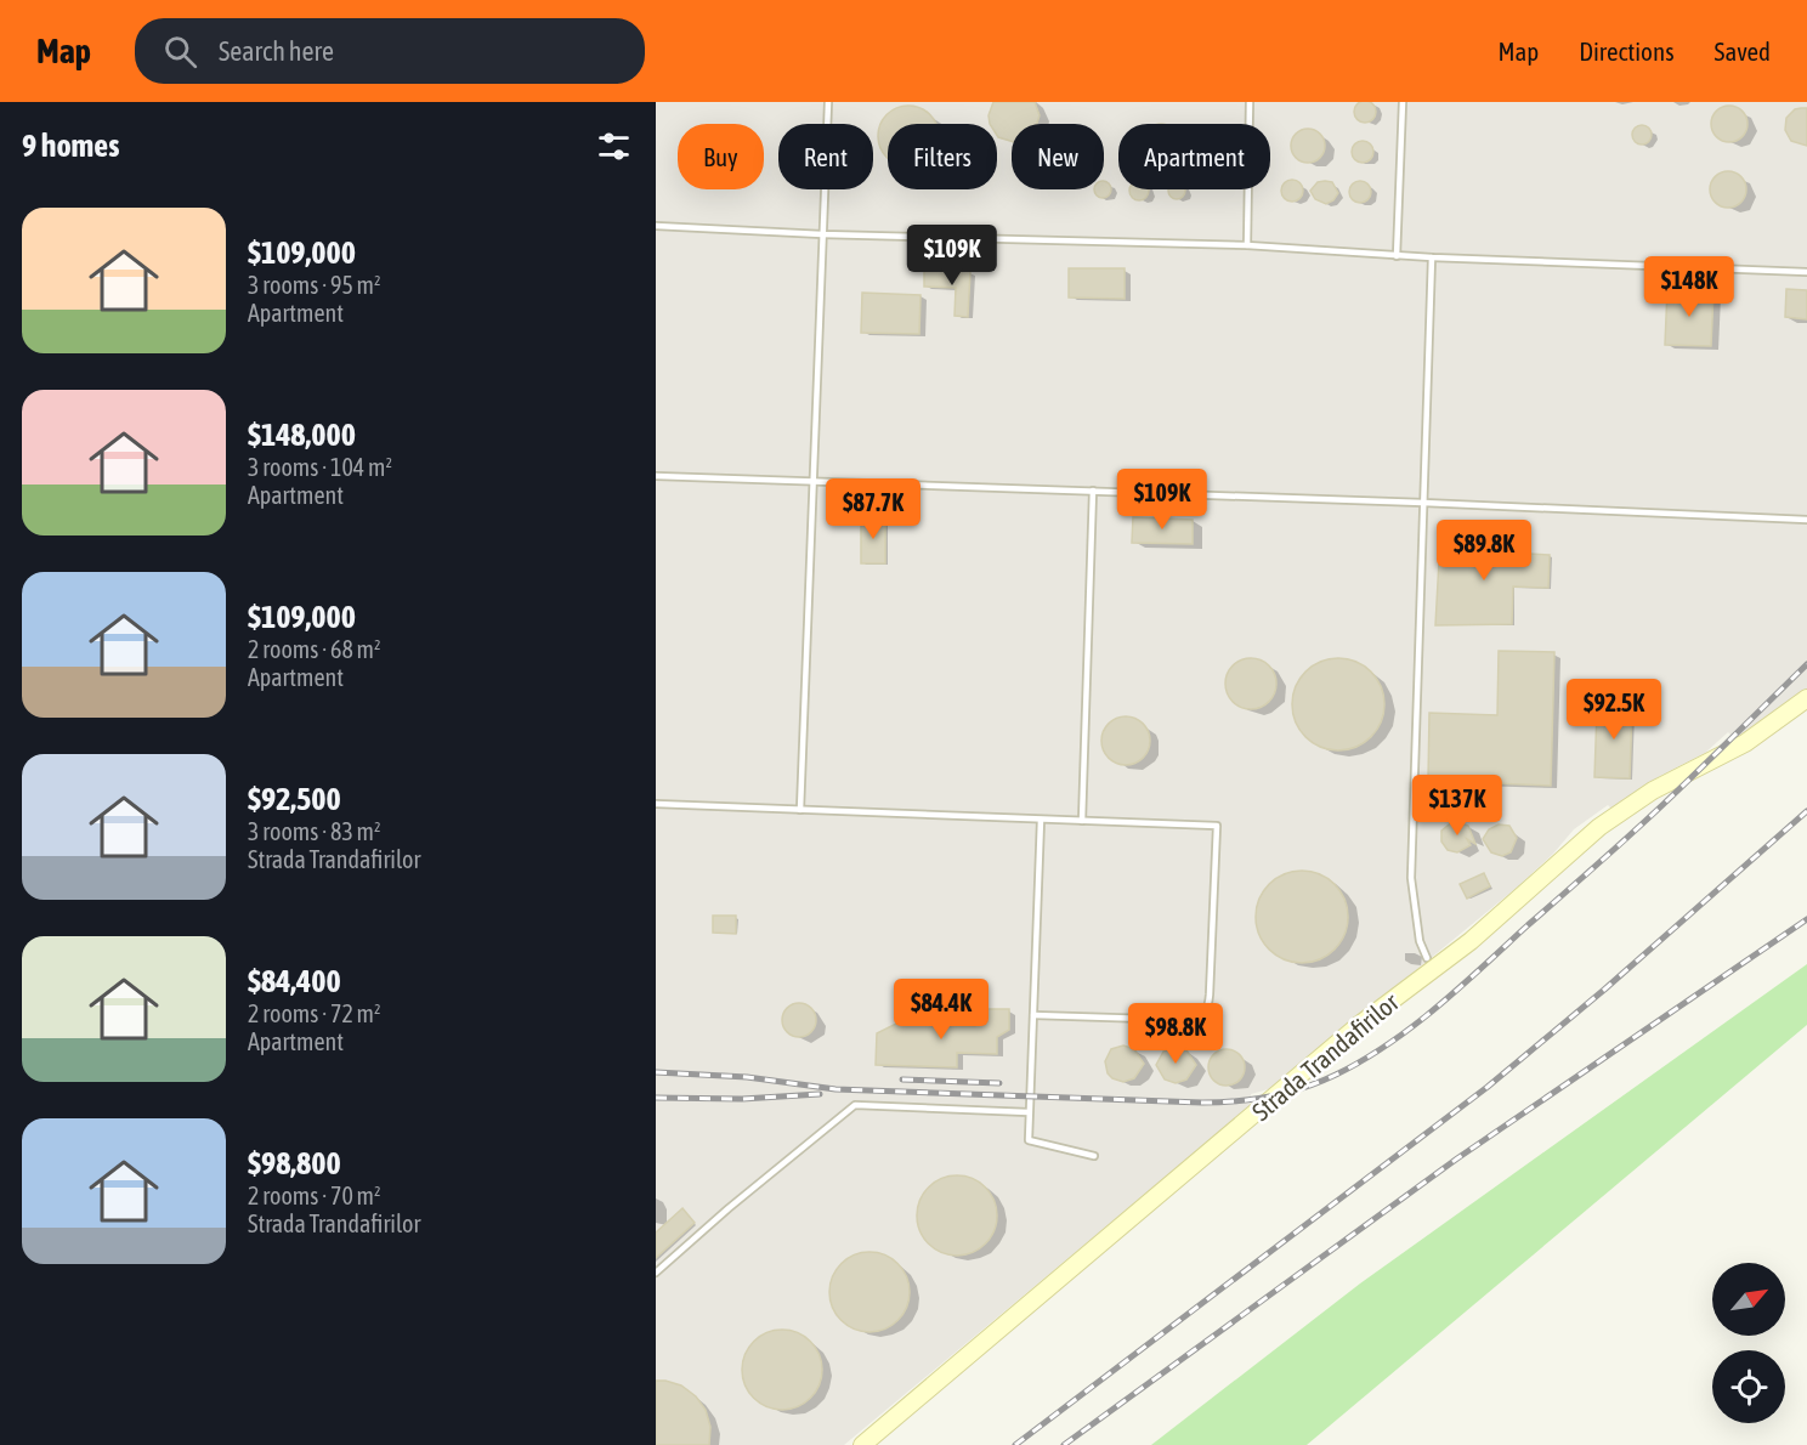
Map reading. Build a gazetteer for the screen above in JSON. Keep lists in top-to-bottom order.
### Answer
{
  "streets": {
    "main road": ["Strada Trandafirilor"]
  },
  "north": "top right",
  "page": {
    "header": "Map",
    "search": "Search here",
    "nav": ["Map", "Directions", "Saved"],
    "heading": "9 homes",
    "chip": [
      "Buy",
      "Rent",
      "Filters",
      "New",
      "Apartment"
    ],
    "list": [
      {
        "name": "$109,000",
        "note": "3 rooms · 95 m² · Apartment"
      },
      {
        "name": "$148,000",
        "note": "3 rooms · 104 m² · Apartment"
      },
      {
        "name": "$109,000",
        "note": "2 rooms · 68 m² · Apartment"
      },
      {
        "name": "$92,500",
        "note": "3 rooms · 83 m² · Strada Trandafirilor"
      },
      {
        "name": "$84,400",
        "note": "2 rooms · 72 m² · Apartment"
      },
      {
        "name": "$98,800",
        "note": "2 rooms · 70 m² · Strada Trandafirilor"
      }
    ],
    "price": [
      "$109K",
      "$148K",
      "$109K",
      "$87.7K",
      "$89.8K",
      "$92.5K",
      "$137K",
      "$84.4K",
      "$98.8K"
    ]
  }
}
